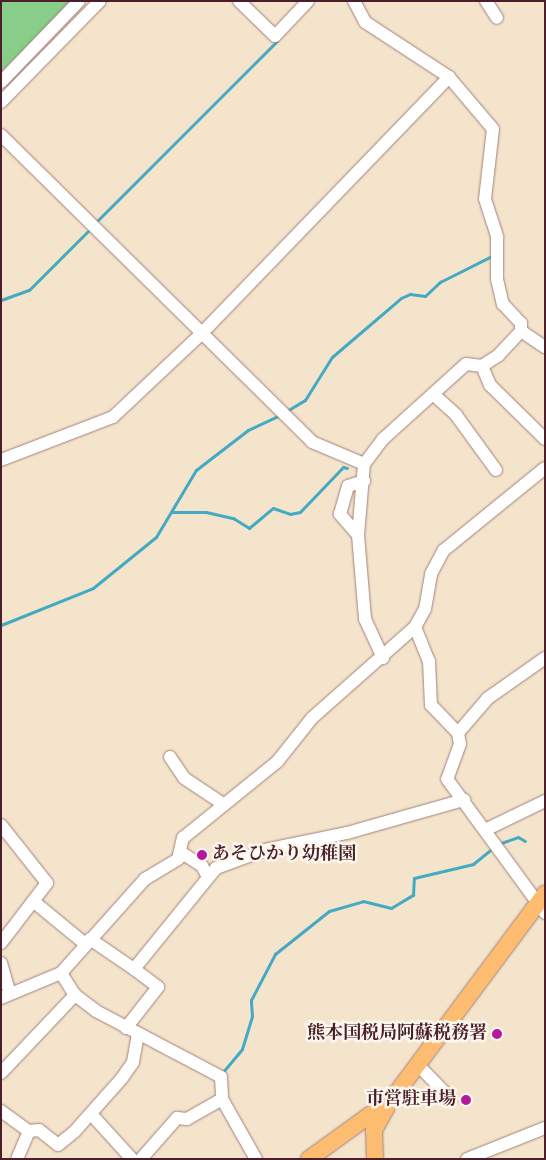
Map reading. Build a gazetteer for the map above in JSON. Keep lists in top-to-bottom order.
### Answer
{
  "places": ["あそひかり幼稚園", "熊本国税局阿蘇税務署", "市営駐車場"]
}
